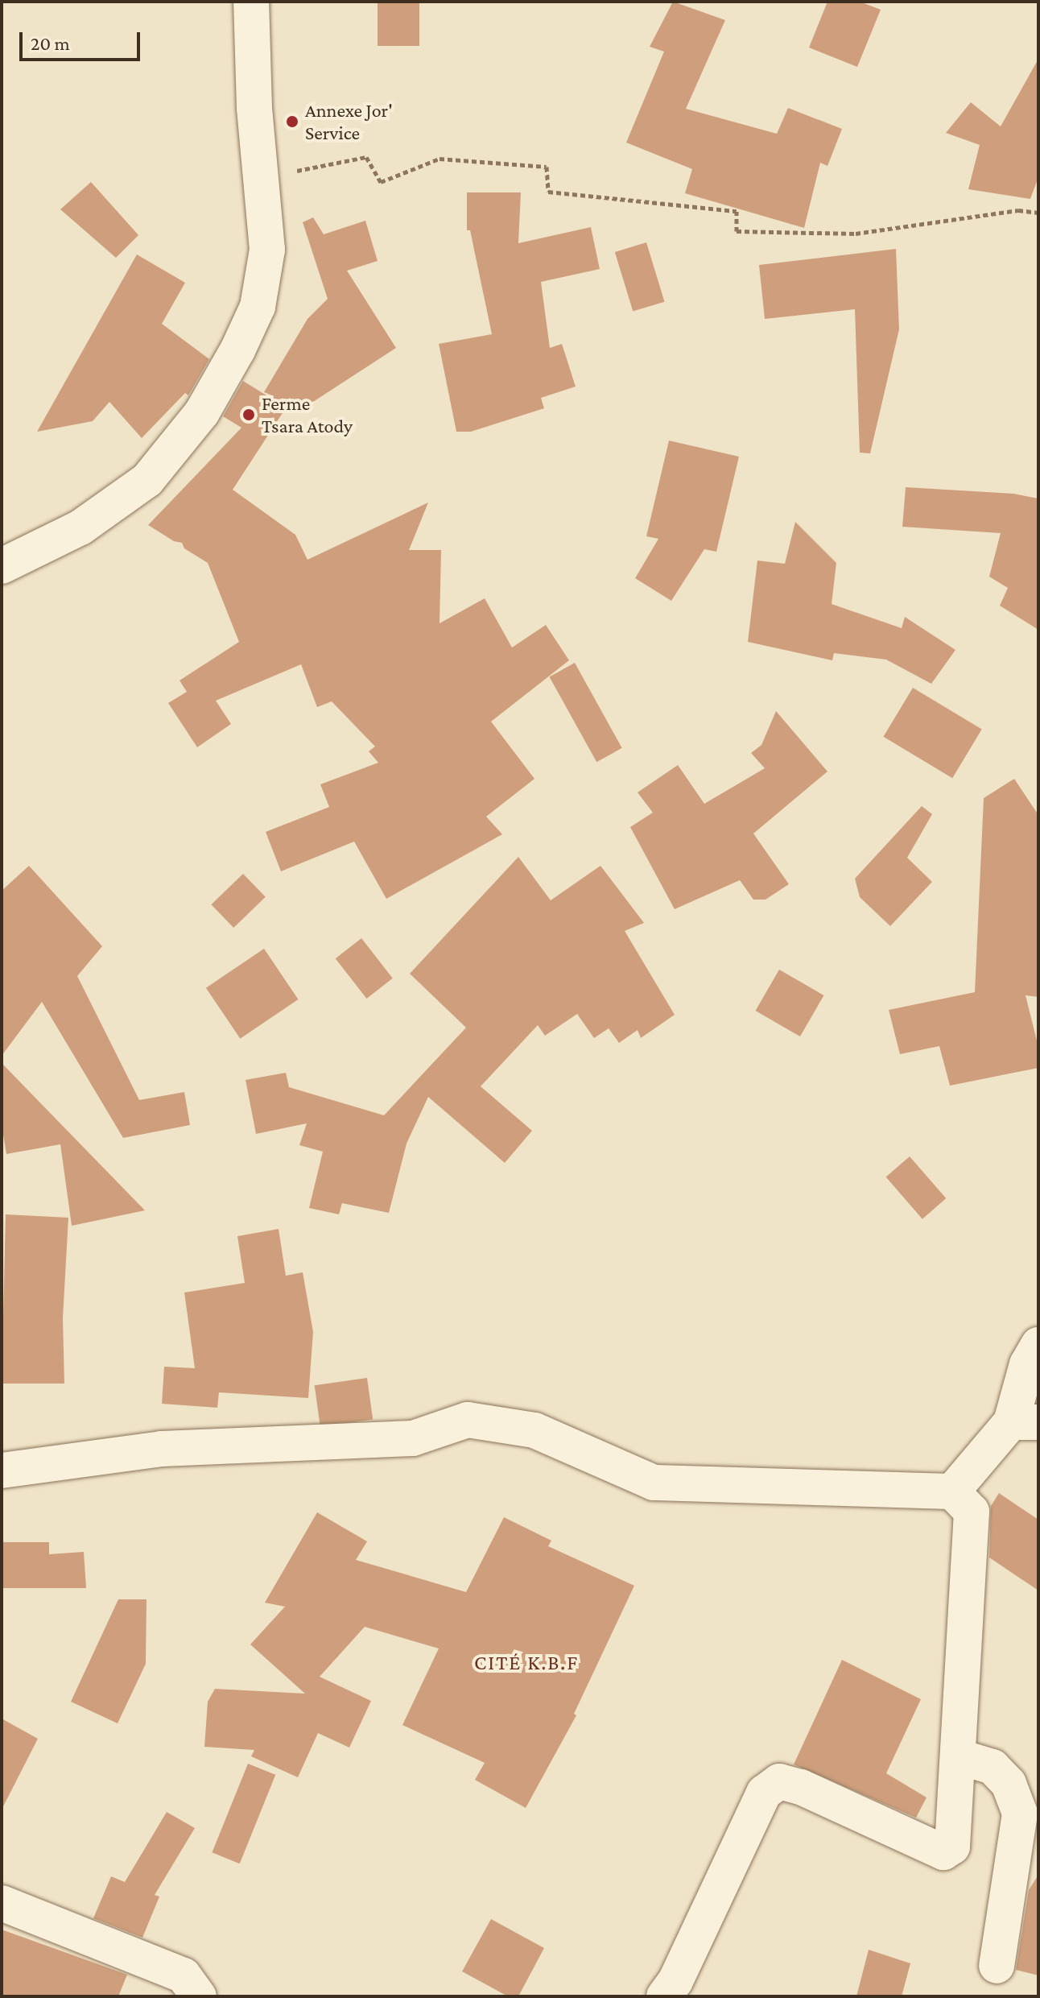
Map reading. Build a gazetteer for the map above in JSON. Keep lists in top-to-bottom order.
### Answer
{
  "districts": ["CITÉ K.B.F"],
  "places": ["Annexe Jor' Service", "Ferme Tsara Atody"],
  "scale_bar": "20 m"
}
